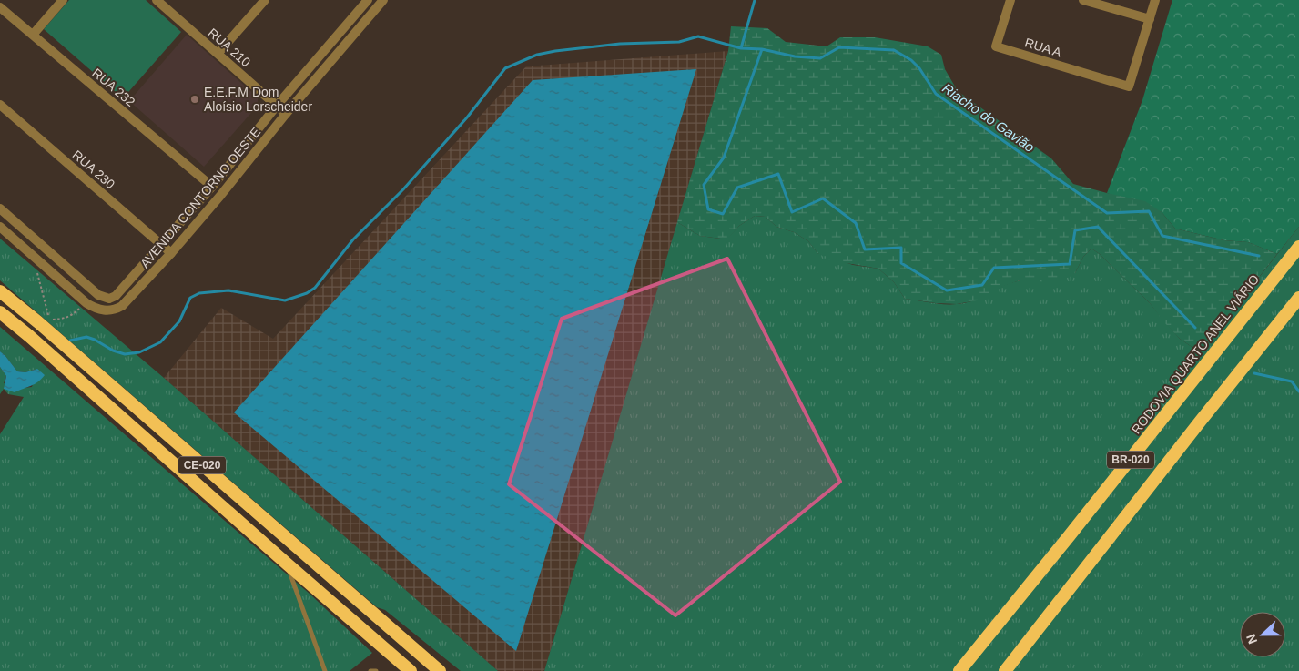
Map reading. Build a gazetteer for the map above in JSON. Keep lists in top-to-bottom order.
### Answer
{
  "streets": {
    "highway": ["RODOVIA QUARTO ANEL VIÁRIO", "BR-020", "CE-020"],
    "street": [
      "RUA 210",
      "RUA A",
      "RUA 232",
      "RUA 230",
      "AVENIDA CONTORNO OESTE"
    ]
  },
  "crossings": [
    ["RUA 210", "AVENIDA CONTORNO OESTE"],
    ["RUA 232", "AVENIDA CONTORNO OESTE"],
    ["RUA 230", "AVENIDA CONTORNO OESTE"]
  ],
  "water": ["Riacho do Gavião"],
  "places": ["E.E.F.M Dom Aloísio Lorscheider"],
  "north": "left"
}
